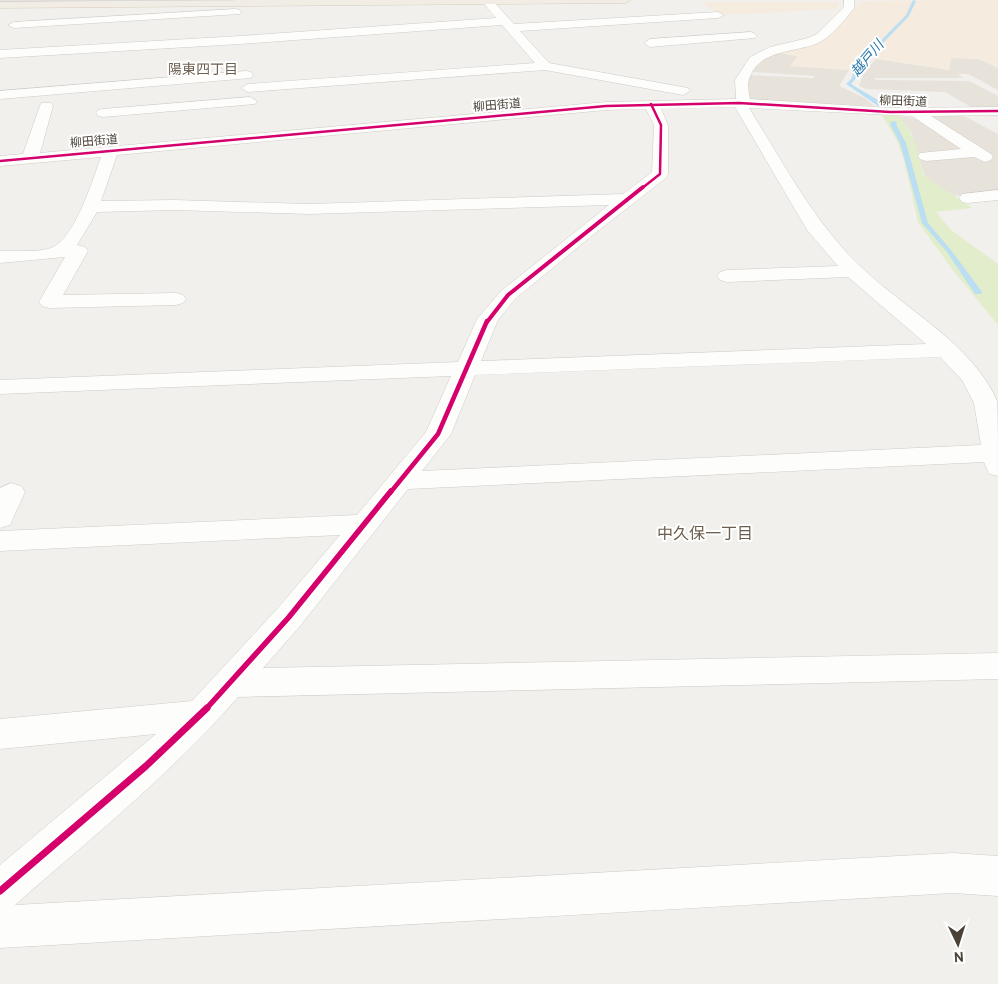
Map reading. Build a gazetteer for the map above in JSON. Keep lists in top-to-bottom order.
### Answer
{
  "streets": {
    "street": ["柳田街道"]
  },
  "districts": ["陽東四丁目", "中久保一丁目"],
  "water": ["越戸川"],
  "north": "bottom"
}
